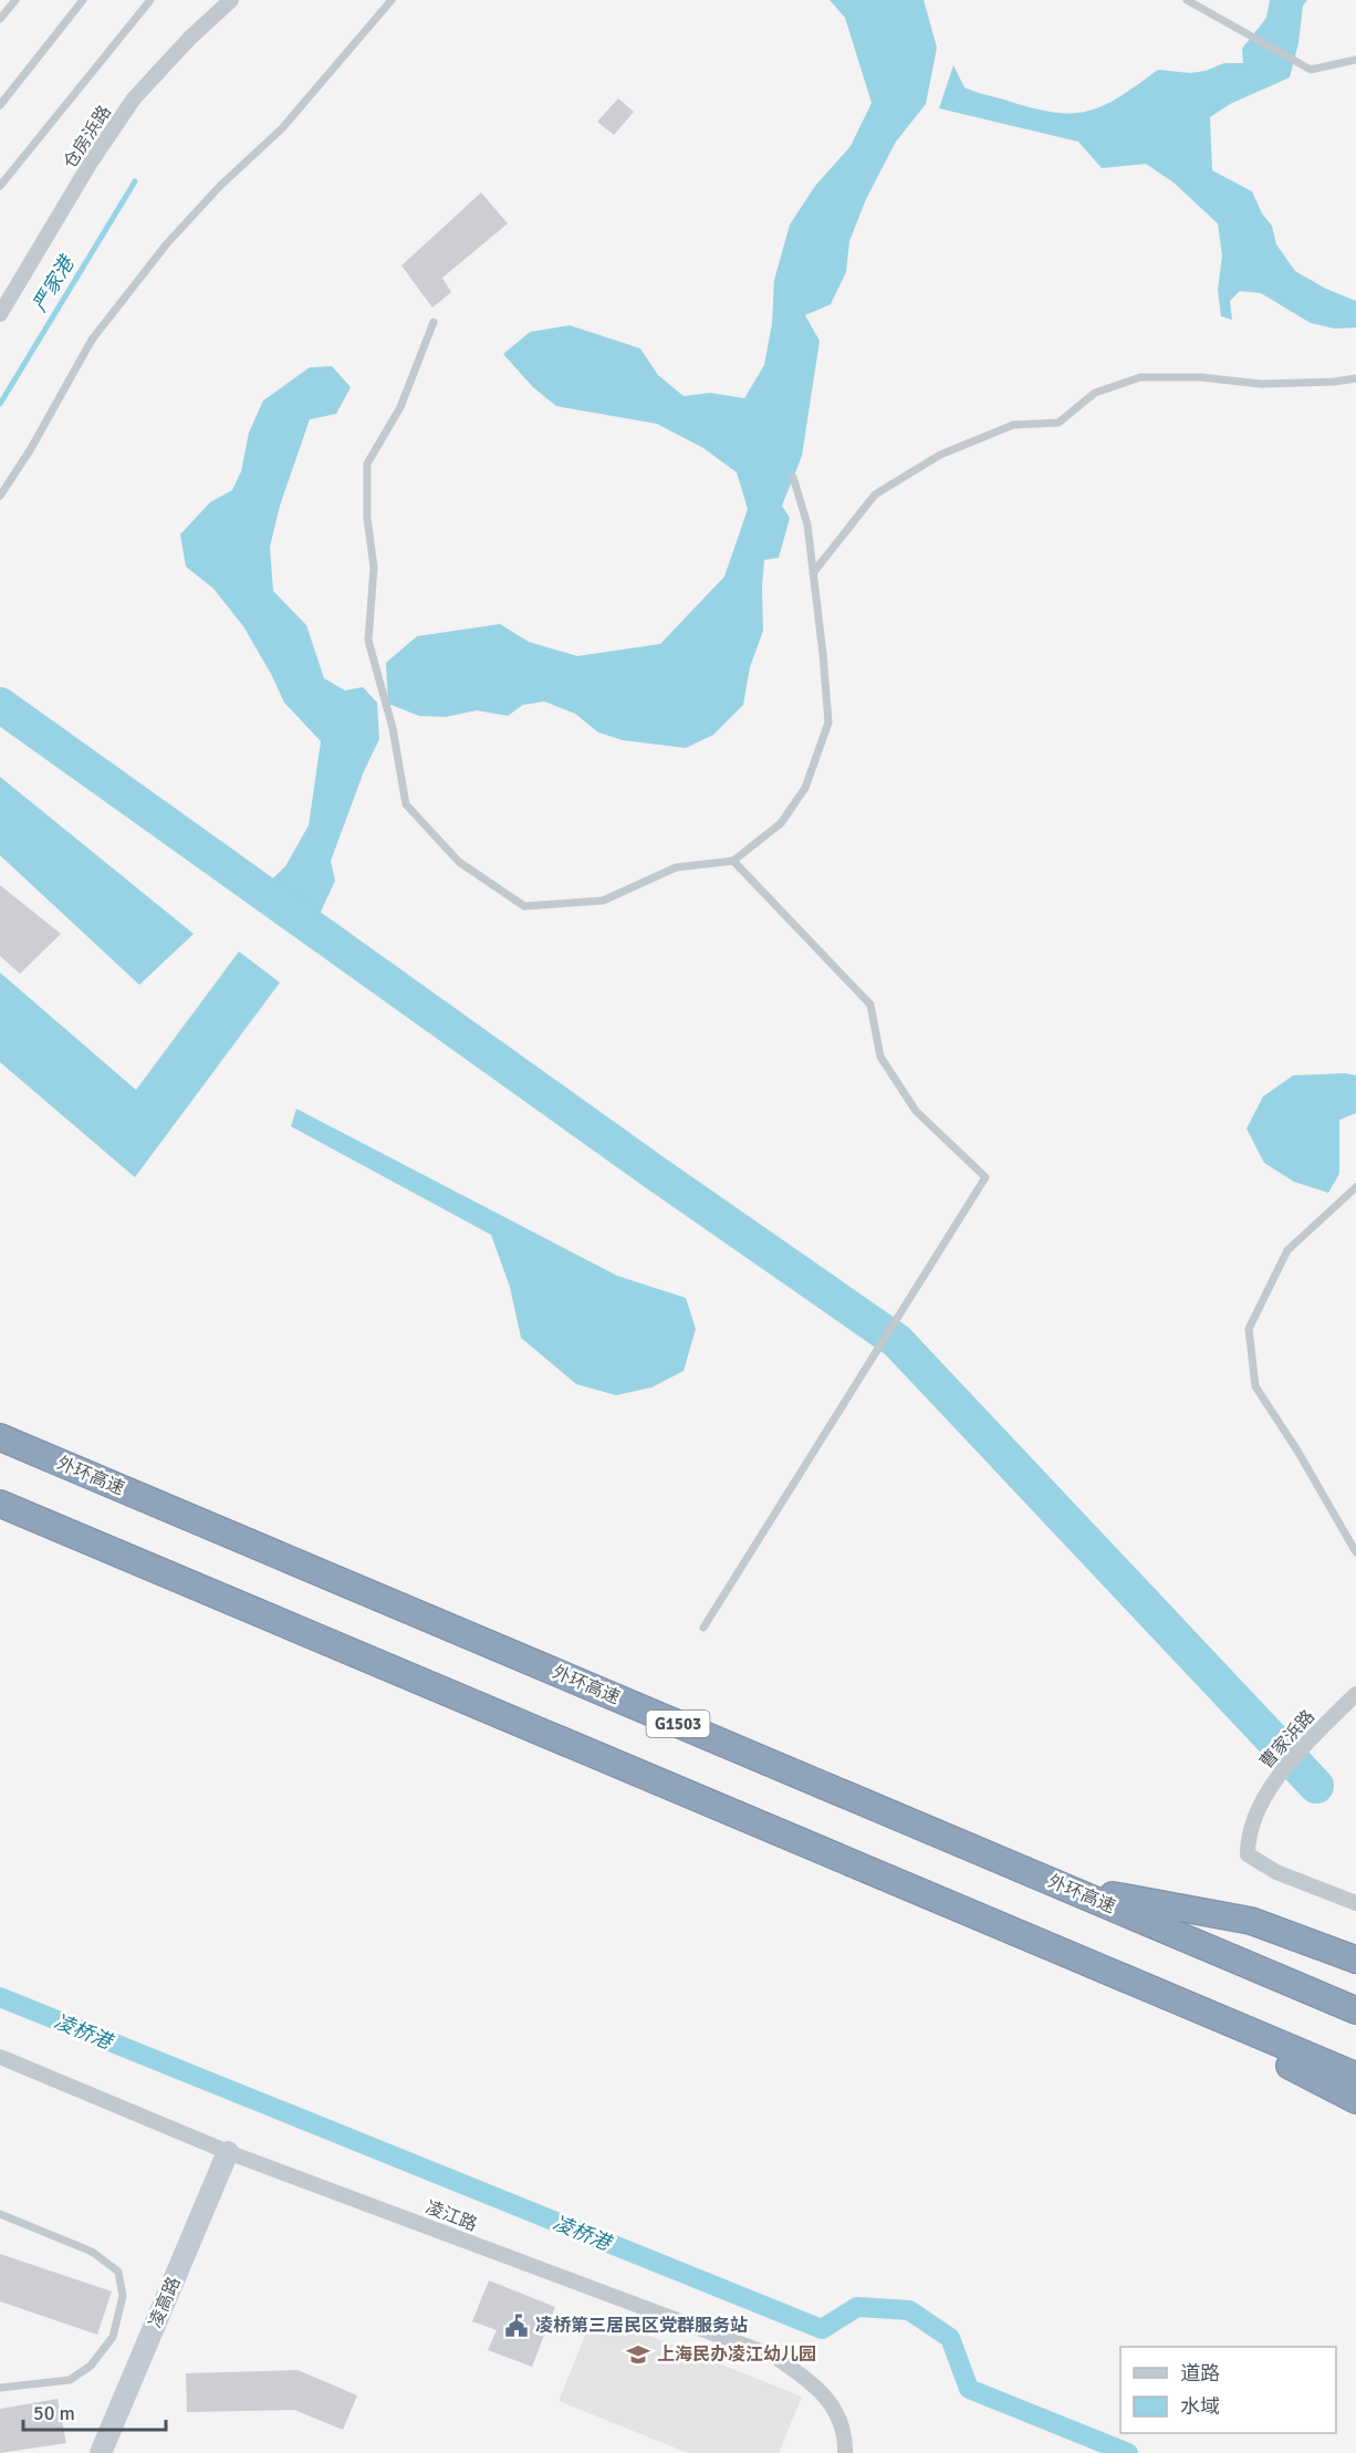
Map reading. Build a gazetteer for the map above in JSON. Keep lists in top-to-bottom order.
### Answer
{
  "streets": {
    "highway": ["外环高速", "G1503"],
    "street": [
      "仓房浜路",
      "曹家浜路",
      "凌江路",
      "凌高路"
    ]
  },
  "crossings": [
    ["凌江路", "凌高路"]
  ],
  "water": ["严家港", "凌桥港"],
  "places": {
    "public building": ["凌桥第三居民区党群服务站"],
    "school or university": ["上海民办凌江幼儿园"]
  },
  "legend": ["道路", "水域"],
  "scale_bar": "50 m"
}
